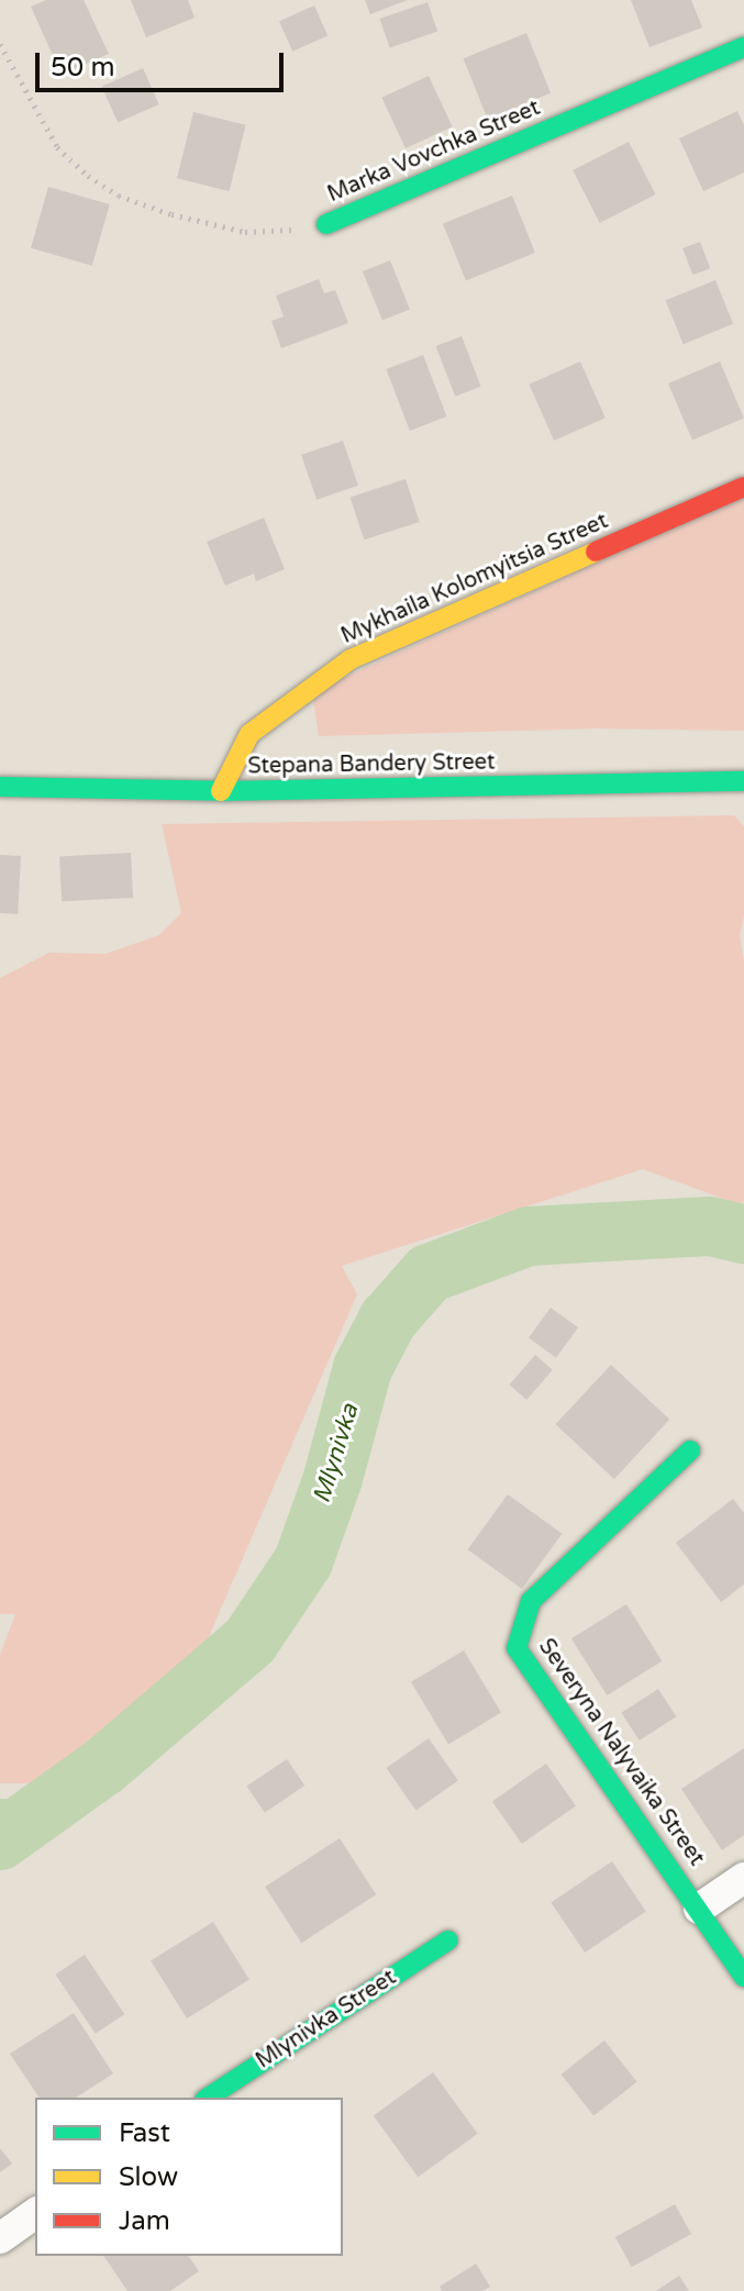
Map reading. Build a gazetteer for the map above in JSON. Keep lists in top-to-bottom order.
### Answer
{
  "streets": {
    "street": [
      "Marka Vovchka Street",
      "Mykhaila Kolomyitsia Street",
      "Stepana Bandery Street",
      "Severyna Nalyvaika Street",
      "Mlynivka Street"
    ]
  },
  "crossings": [
    ["Mykhaila Kolomyitsia Street", "Stepana Bandery Street"]
  ],
  "water": ["Mlynivka"],
  "legend": ["Fast", "Slow", "Jam"],
  "scale_bar": "50 m"
}
